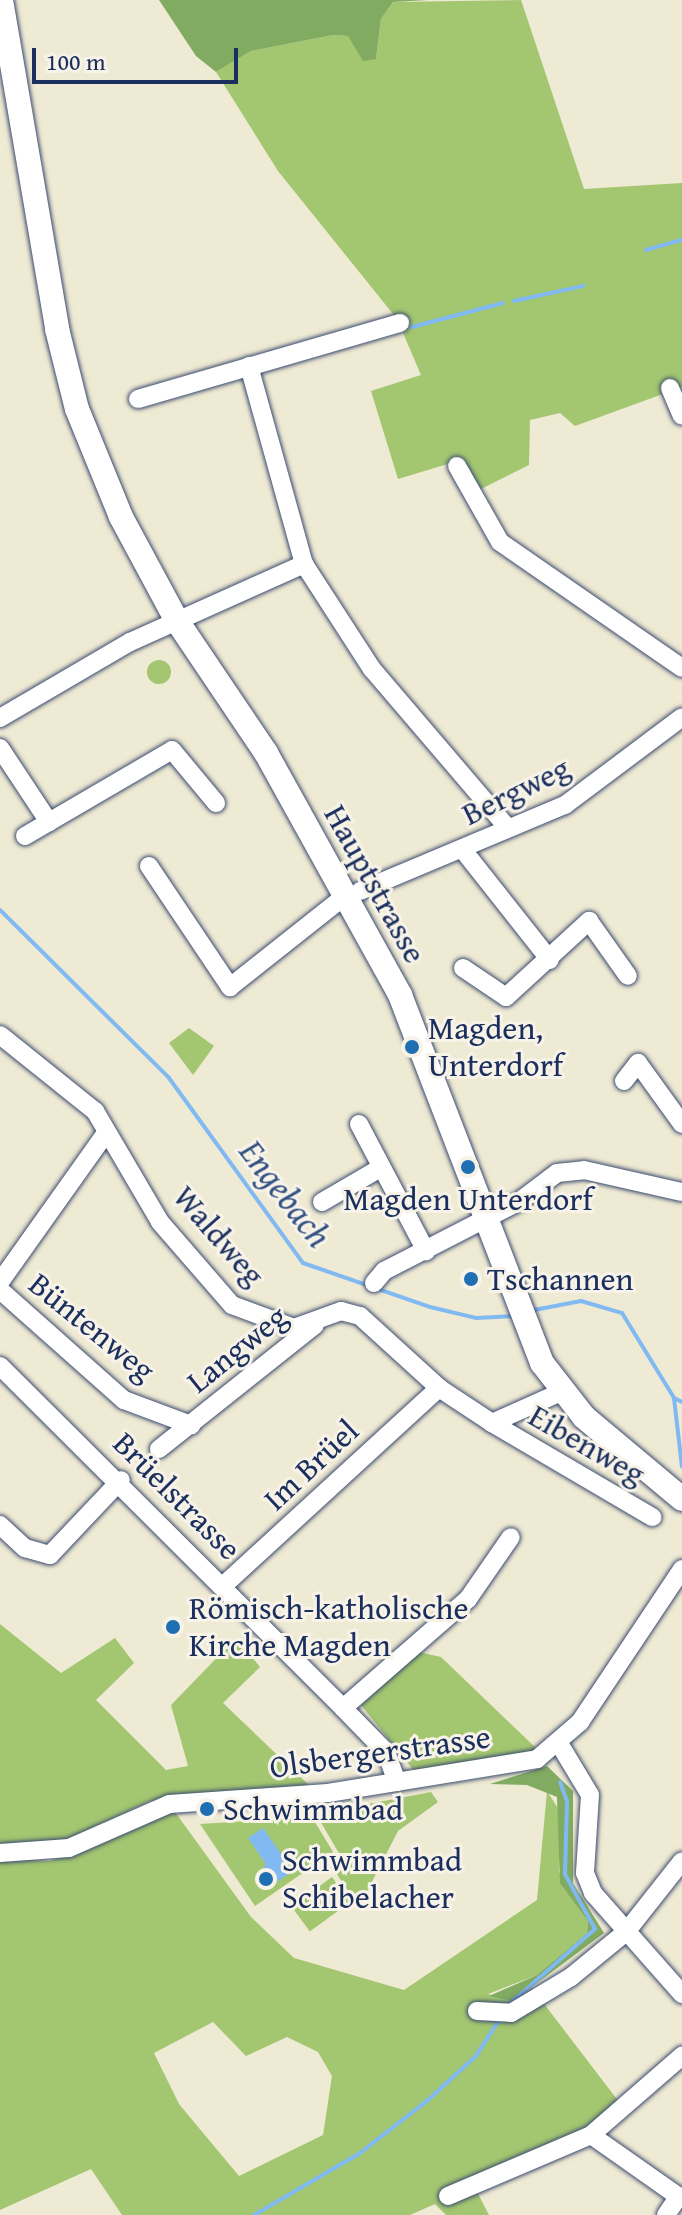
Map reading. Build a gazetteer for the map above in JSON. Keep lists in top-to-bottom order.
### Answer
{
  "streets": {
    "main road": ["Hauptstrasse"],
    "street": [
      "Bergweg",
      "Waldweg",
      "Büntenweg",
      "Langweg",
      "Eibenweg",
      "Im Brüel",
      "Brüelstrasse",
      "Olsbergerstrasse"
    ]
  },
  "crossings": [
    ["Bergweg", "Hauptstrasse"],
    ["Waldweg", "Langweg"],
    ["Waldweg", "Eibenweg"],
    ["Waldweg", "Im Brüel"],
    ["Büntenweg", "Langweg"],
    ["Im Brüel", "Brüelstrasse"],
    ["Brüelstrasse", "Olsbergerstrasse"]
  ],
  "water": ["Engebach"],
  "places": [
    "Magden, Unterdorf",
    "Magden Unterdorf",
    "Tschannen",
    "Römisch-katholische Kirche Magden",
    "Schwimmbad",
    "Schwimmbad Schibelacher"
  ],
  "scale_bar": "100 m"
}
